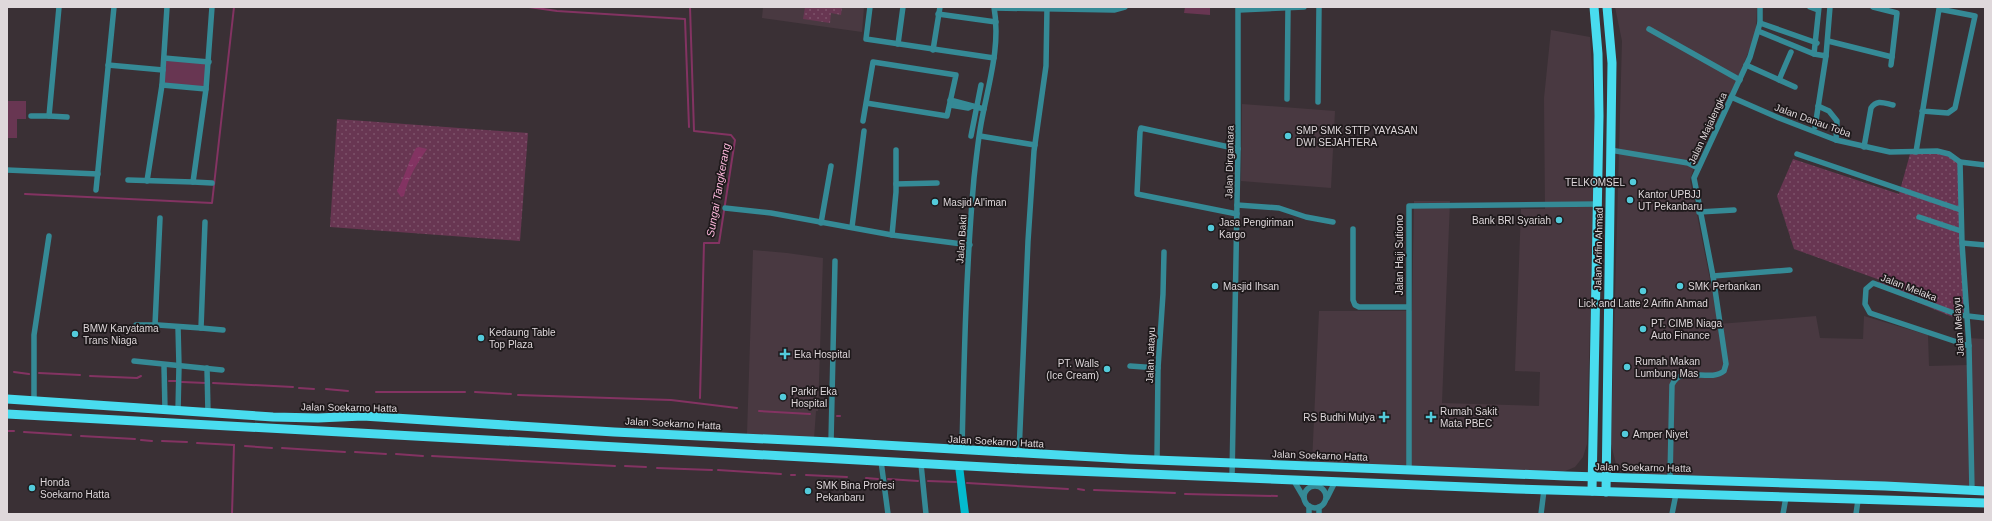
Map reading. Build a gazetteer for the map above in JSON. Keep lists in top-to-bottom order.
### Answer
{
  "streets": {
    "main road": ["Jalan Arifin Ahmad", "Jalan Soekarno Hatta"],
    "street": [
      "Jalan Danau Toba",
      "Jalan Majalengka",
      "Jalan Dirgantara",
      "Jalan Bakti",
      "Jalan Haji Sutiono",
      "Jalan Melaka",
      "Jalan Melayu",
      "Jalan Jatayu"
    ]
  },
  "crossings": [
    ["Jalan Danau Toba", "Jalan Majalengka"],
    ["Jalan Danau Toba", "Jalan Melayu"],
    ["Jalan Majalengka", "Jalan Soekarno Hatta"],
    ["Jalan Dirgantara", "Jalan Soekarno Hatta"],
    ["Jalan Bakti", "Jalan Soekarno Hatta"],
    ["Jalan Arifin Ahmad", "Jalan Haji Sutiono"],
    ["Jalan Arifin Ahmad", "Jalan Soekarno Hatta"],
    ["Jalan Haji Sutiono", "Jalan Soekarno Hatta"],
    ["Jalan Melaka", "Jalan Melayu"],
    ["Jalan Melayu", "Jalan Soekarno Hatta"],
    ["Jalan Jatayu", "Jalan Soekarno Hatta"]
  ],
  "water": ["Sungai Tangkerang"],
  "places": {
    "other": [
      "SMP SMK STTP YAYASAN DWI SEJAHTERA",
      "TELKOMSEL",
      "Kantor UPBJJ UT Pekanbaru",
      "Masjid Al'iman",
      "Bank BRI Syariah",
      "Jasa Pengiriman Kargo",
      "Masjid Ihsan",
      "SMK Perbankan",
      "Lick and Latte 2 Arifin Ahmad",
      "PT. CIMB Niaga Auto Finance",
      "BMW Karyatama Trans Niaga",
      "Kedaung Table Top Plaza",
      "Rumah Makan Lumbung Mas",
      "PT. Walls (Ice Cream)",
      "Parkir Eka Hospital",
      "Amper Niyet",
      "Honda Soekarno Hatta",
      "SMK Bina Profesi Pekanbaru"
    ],
    "health": ["Eka Hospital", "RS Budhi Mulya", "Rumah Sakit Mata PBEC"]
  }
}
